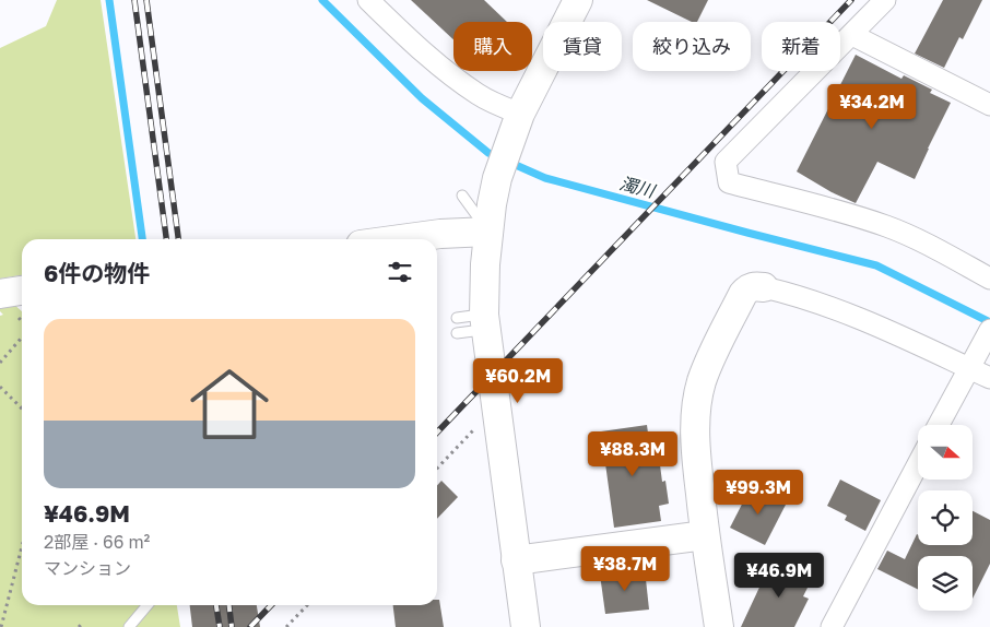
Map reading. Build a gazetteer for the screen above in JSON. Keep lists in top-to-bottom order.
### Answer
{
  "water": ["濁川"],
  "north": "right",
  "page": {
    "chip": [
      "購入",
      "賃貸",
      "絞り込み",
      "新着"
    ],
    "price": [
      "¥34.2M",
      "¥60.2M",
      "¥88.3M",
      "¥99.3M",
      "¥38.7M",
      "¥46.9M"
    ],
    "heading": "6件の物件",
    "list": [
      {
        "name": "¥46.9M",
        "note": "2部屋 · 66 m² · マンション"
      }
    ]
  }
}
